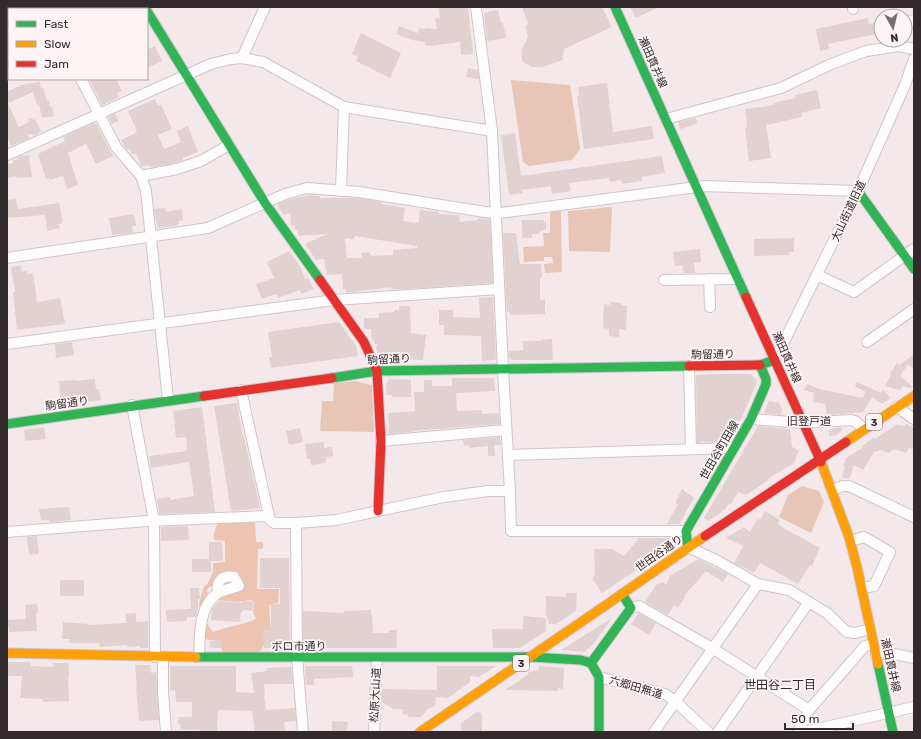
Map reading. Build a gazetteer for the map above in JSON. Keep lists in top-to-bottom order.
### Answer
{
  "streets": {
    "street": [
      "瀬田貫井線",
      "大山街道旧道",
      "駒留通り",
      "旧登戸道",
      "3",
      "世田谷町田線",
      "世田谷通り",
      "ボロ市通り",
      "六郷田無道",
      "松原大山道"
    ]
  },
  "crossings": [
    ["瀬田貫井線", "大山街道旧道"],
    ["瀬田貫井線", "駒留通り"],
    ["瀬田貫井線", "旧登戸道"],
    ["瀬田貫井線", "世田谷通り"],
    ["大山街道旧道", "駒留通り"],
    ["駒留通り", "世田谷町田線"],
    ["旧登戸道", "世田谷町田線"],
    ["旧登戸道", "世田谷通り"],
    ["世田谷通り", "ボロ市通り"],
    ["ボロ市通り", "松原大山道"]
  ],
  "districts": ["世田谷二丁目"],
  "legend": ["Fast", "Slow", "Jam"],
  "scale_bar": "50 m",
  "north": "bottom"
}
